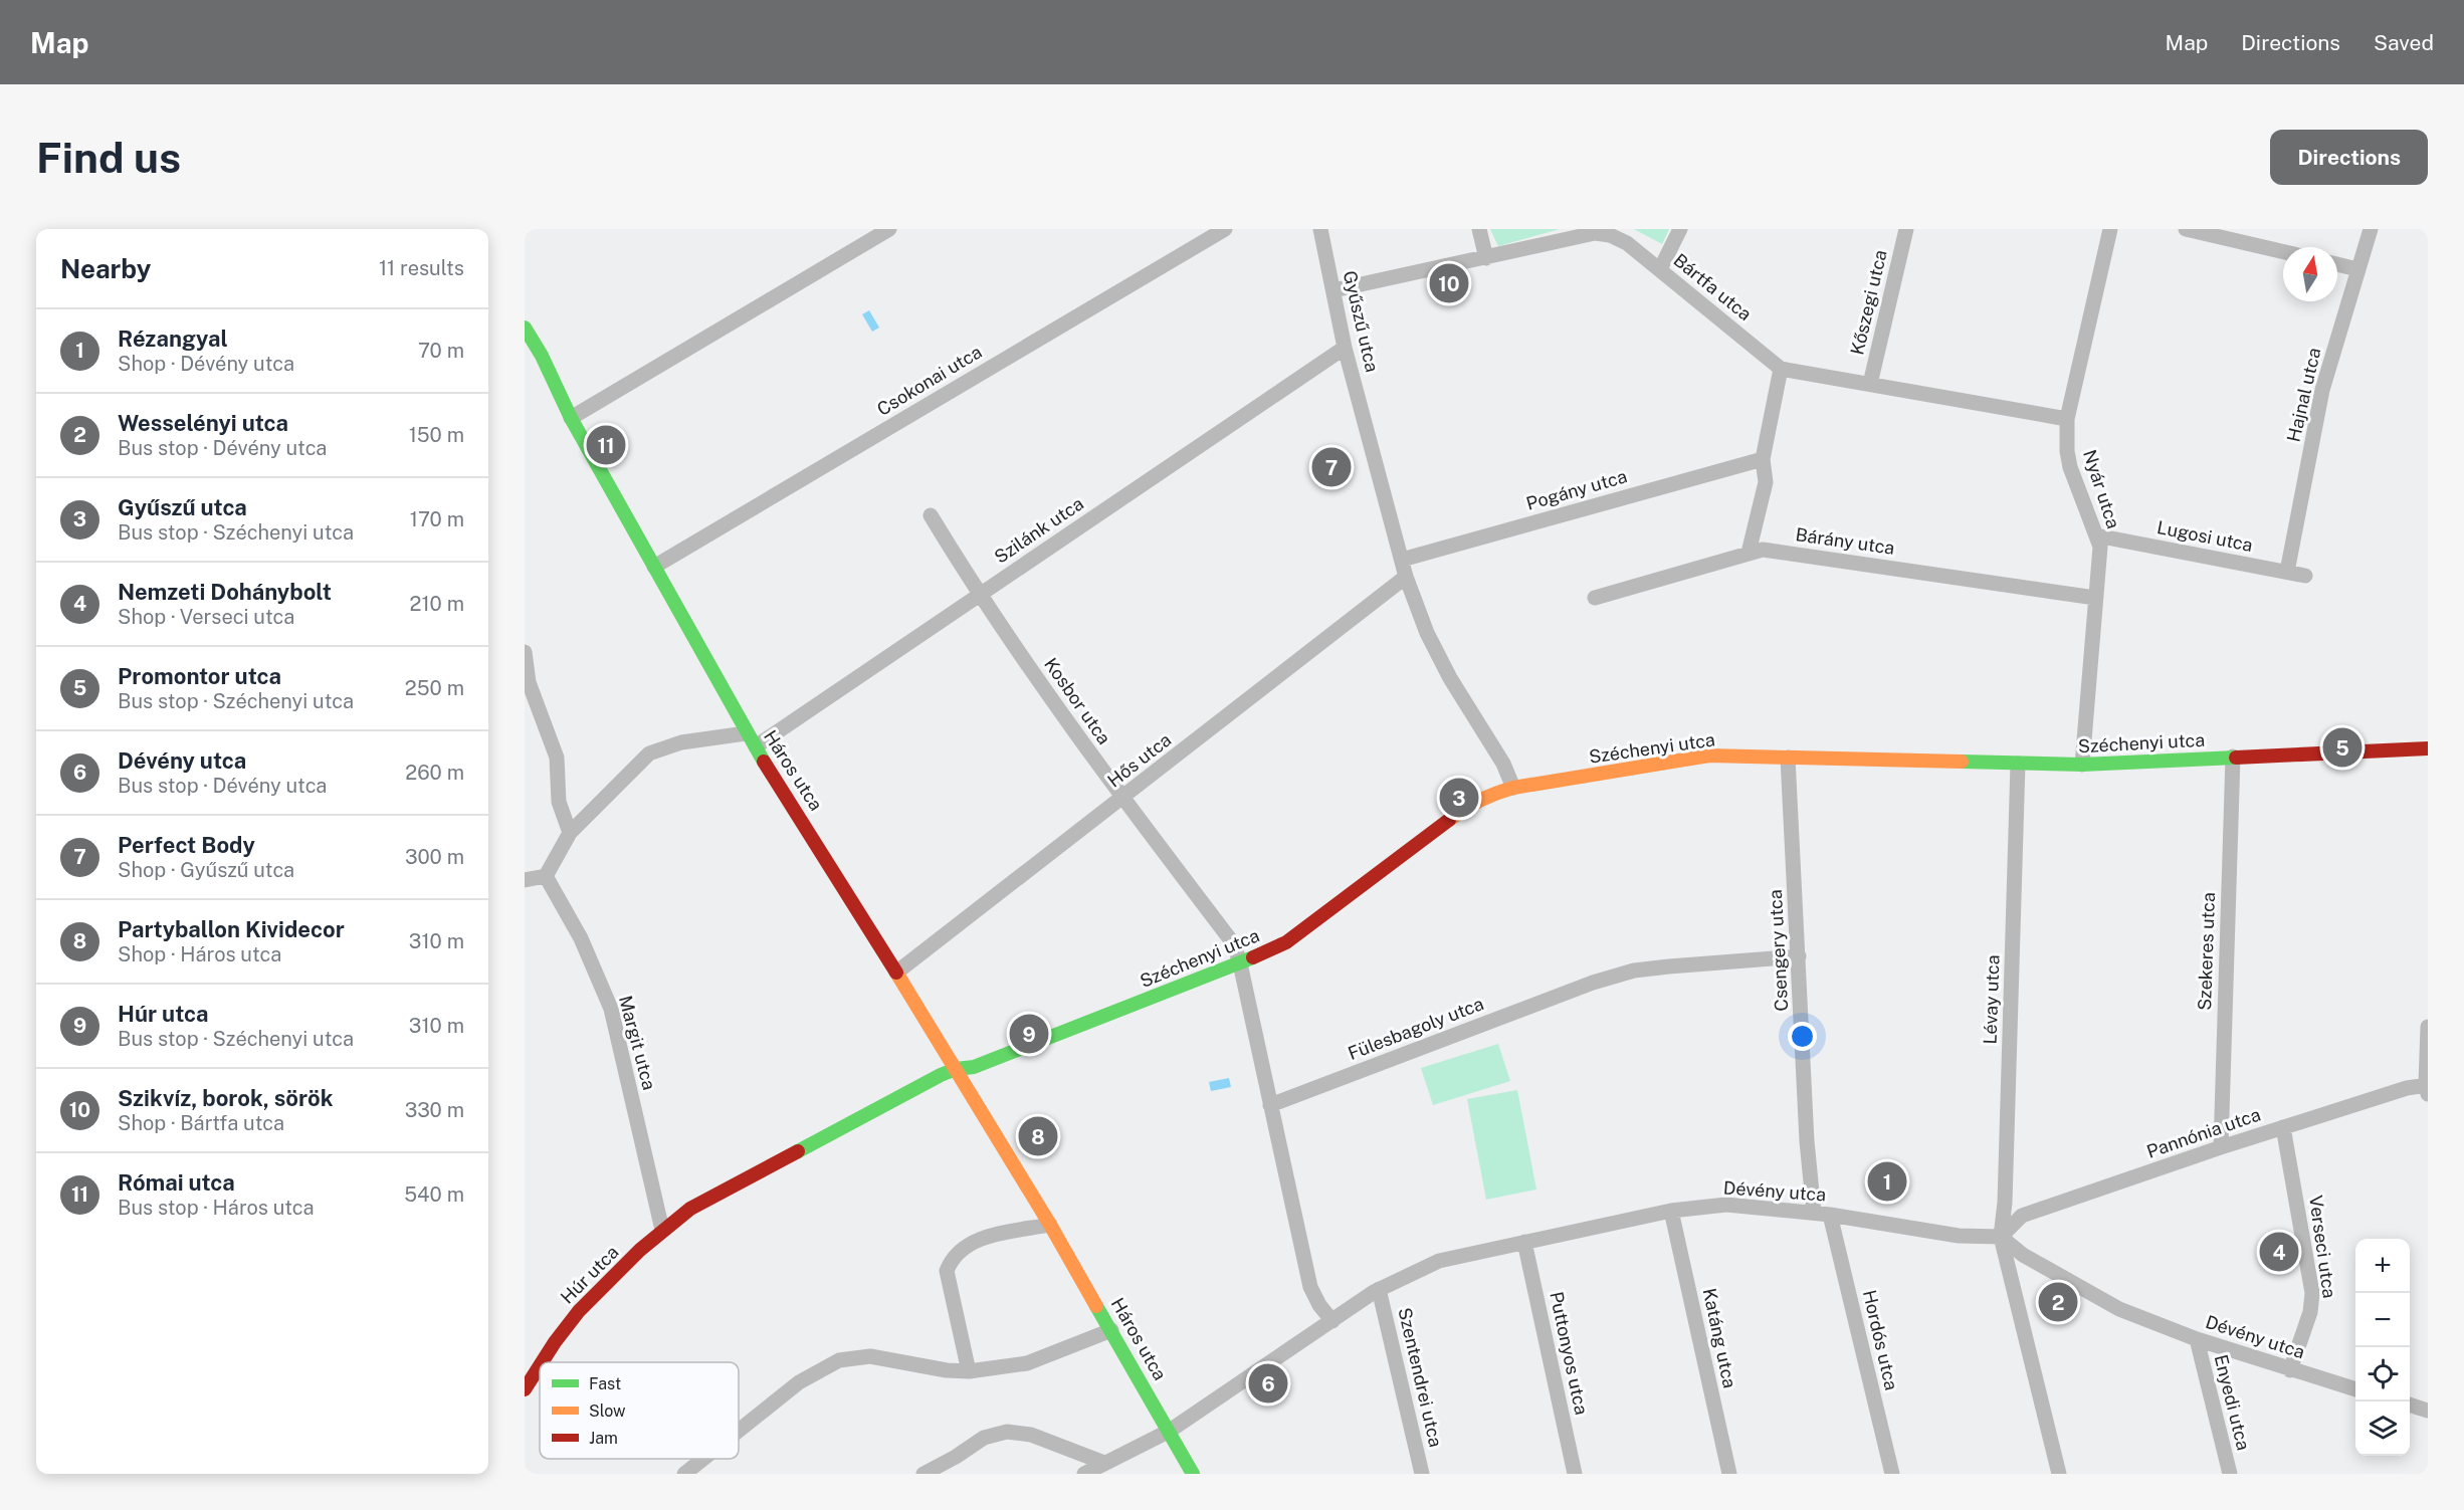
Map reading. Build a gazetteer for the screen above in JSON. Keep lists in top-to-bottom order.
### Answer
{
  "streets": {
    "street": [
      "Bártfa utca",
      "Kőszegi utca",
      "Gyűszű utca",
      "Csokonai utca",
      "Hajnal utca",
      "Nyár utca",
      "Pogány utca",
      "Szilánk utca",
      "Lugosi utca",
      "Bárány utca",
      "Kosbor utca",
      "Széchenyi utca",
      "Hős utca",
      "Háros utca",
      "Csengery utca",
      "Szekeres utca",
      "Lévay utca",
      "Fülesbagoly utca",
      "Margit utca",
      "Pannónia utca",
      "Dévény utca",
      "Verseci utca",
      "Húr utca",
      "Katáng utca",
      "Hordós utca",
      "Puttonyos utca",
      "Szentendrei utca",
      "Enyedi utca"
    ]
  },
  "crossings": [
    ["Bártfa utca", "Kőszegi utca"],
    ["Bártfa utca", "Gyűszű utca"],
    ["Bártfa utca", "Nyár utca"],
    ["Gyűszű utca", "Pogány utca"],
    ["Gyűszű utca", "Szilánk utca"],
    ["Gyűszű utca", "Széchenyi utca"],
    ["Gyűszű utca", "Hős utca"],
    ["Csokonai utca", "Háros utca"],
    ["Hajnal utca", "Lugosi utca"],
    ["Nyár utca", "Lugosi utca"],
    ["Nyár utca", "Bárány utca"],
    ["Nyár utca", "Széchenyi utca"],
    ["Szilánk utca", "Kosbor utca"],
    ["Szilánk utca", "Háros utca"],
    ["Kosbor utca", "Széchenyi utca"],
    ["Kosbor utca", "Hős utca"],
    ["Kosbor utca", "Fülesbagoly utca"],
    ["Széchenyi utca", "Háros utca"],
    ["Széchenyi utca", "Csengery utca"],
    ["Széchenyi utca", "Szekeres utca"],
    ["Széchenyi utca", "Lévay utca"],
    ["Széchenyi utca", "Húr utca"],
    ["Hős utca", "Háros utca"],
    ["Háros utca", "Dévény utca"],
    ["Háros utca", "Húr utca"],
    ["Csengery utca", "Fülesbagoly utca"],
    ["Csengery utca", "Dévény utca"],
    ["Szekeres utca", "Pannónia utca"],
    ["Lévay utca", "Pannónia utca"],
    ["Lévay utca", "Dévény utca"],
    ["Margit utca", "Húr utca"],
    ["Pannónia utca", "Dévény utca"],
    ["Pannónia utca", "Verseci utca"],
    ["Dévény utca", "Verseci utca"],
    ["Dévény utca", "Katáng utca"],
    ["Dévény utca", "Hordós utca"],
    ["Dévény utca", "Puttonyos utca"],
    ["Dévény utca", "Szentendrei utca"],
    ["Dévény utca", "Enyedi utca"]
  ],
  "legend": ["Fast", "Slow", "Jam"],
  "north": "top",
  "page": {
    "header": "Map",
    "nav": ["Map", "Directions", "Saved"],
    "buttons": "Directions",
    "title": "Find us",
    "heading": ["Nearby", "11 results"],
    "pins": [
      "10",
      "11",
      "7",
      "5",
      "3",
      "9",
      "8",
      "1",
      "4",
      "2",
      "6"
    ],
    "list": [
      {
        "mark": "1",
        "name": "Rézangyal",
        "note": "Shop · Dévény utca",
        "value": "70 m"
      },
      {
        "mark": "2",
        "name": "Wesselényi utca",
        "note": "Bus stop · Dévény utca",
        "value": "150 m"
      },
      {
        "mark": "3",
        "name": "Gyűszű utca",
        "note": "Bus stop · Széchenyi utca",
        "value": "170 m"
      },
      {
        "mark": "4",
        "name": "Nemzeti Dohánybolt",
        "note": "Shop · Verseci utca",
        "value": "210 m"
      },
      {
        "mark": "5",
        "name": "Promontor utca",
        "note": "Bus stop · Széchenyi utca",
        "value": "250 m"
      },
      {
        "mark": "6",
        "name": "Dévény utca",
        "note": "Bus stop · Dévény utca",
        "value": "260 m"
      },
      {
        "mark": "7",
        "name": "Perfect Body",
        "note": "Shop · Gyűszű utca",
        "value": "300 m"
      },
      {
        "mark": "8",
        "name": "Partyballon Kividecor",
        "note": "Shop · Háros utca",
        "value": "310 m"
      },
      {
        "mark": "9",
        "name": "Húr utca",
        "note": "Bus stop · Széchenyi utca",
        "value": "310 m"
      },
      {
        "mark": "10",
        "name": "Szikvíz, borok, sörök",
        "note": "Shop · Bártfa utca",
        "value": "330 m"
      },
      {
        "mark": "11",
        "name": "Római utca",
        "note": "Bus stop · Háros utca",
        "value": "540 m"
      }
    ],
    "map_buttons": ["+", "−"]
  }
}
